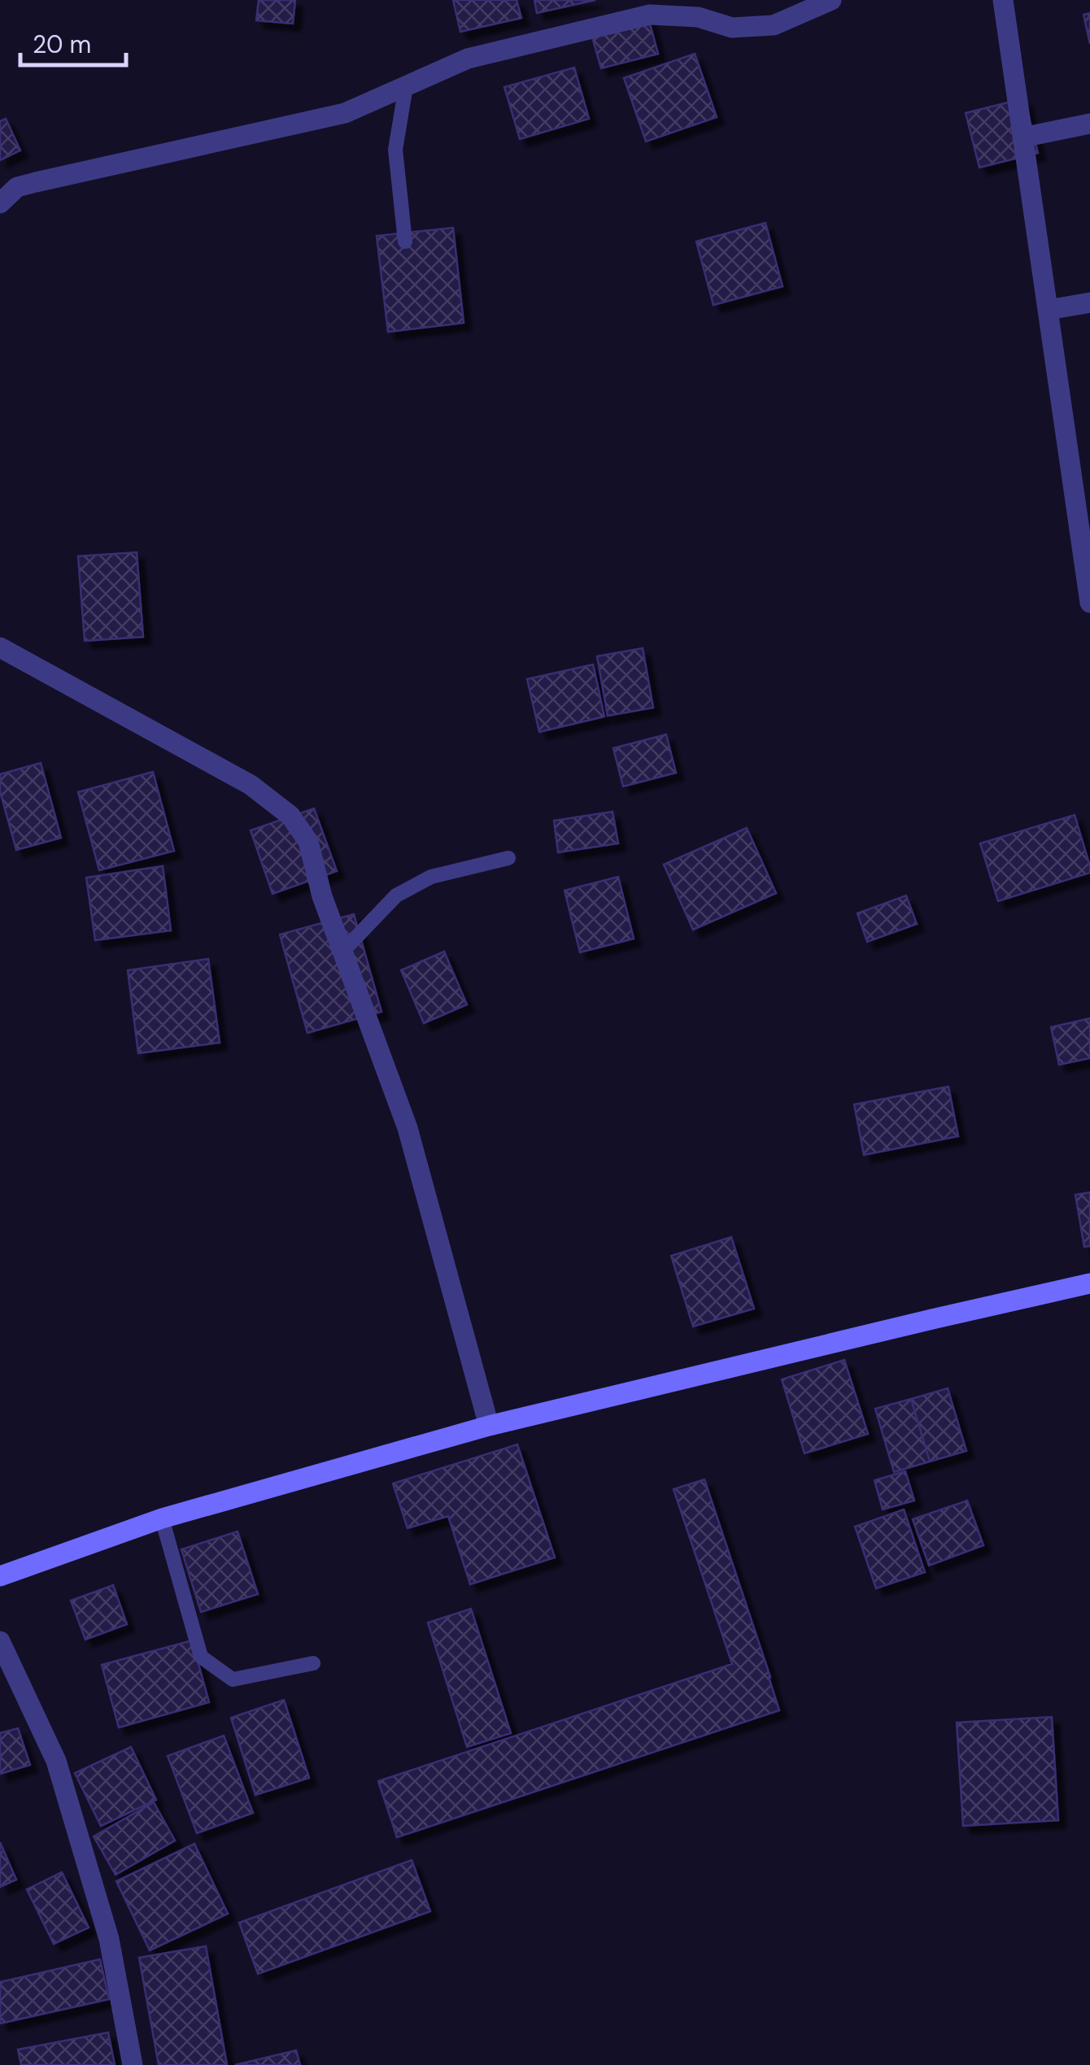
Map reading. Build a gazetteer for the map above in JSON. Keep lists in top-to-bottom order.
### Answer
{
  "scale_bar": "20 m"
}
